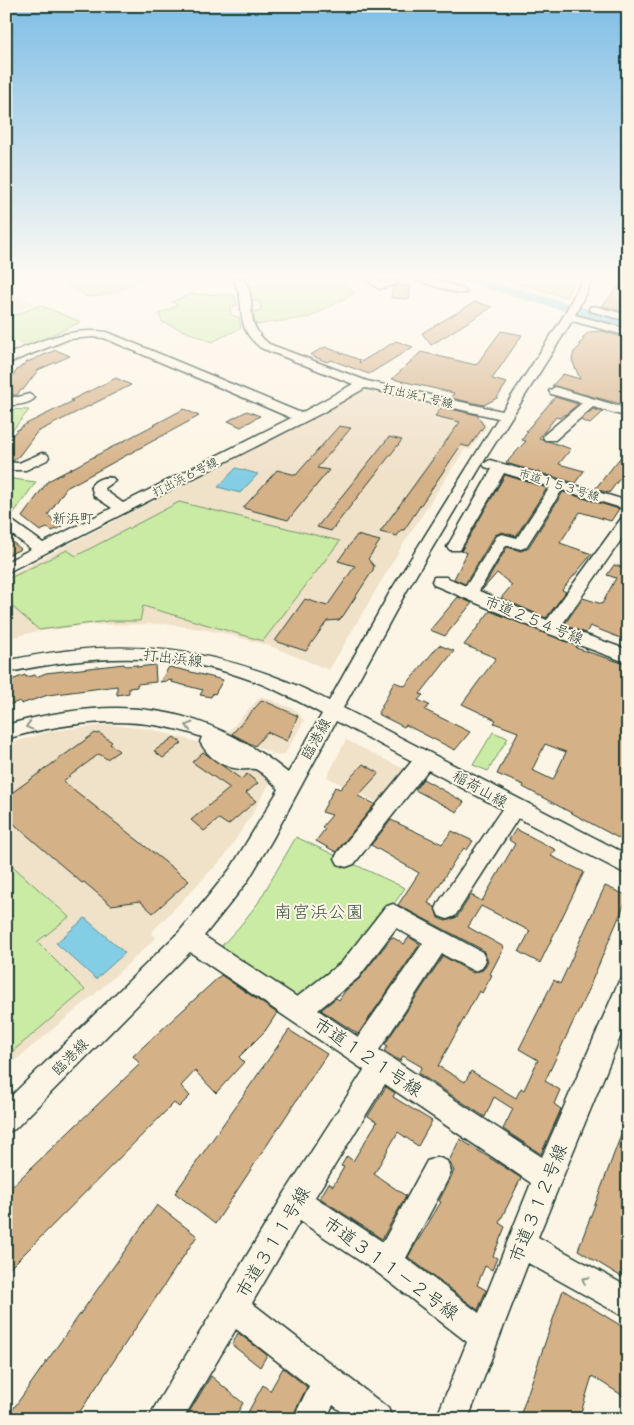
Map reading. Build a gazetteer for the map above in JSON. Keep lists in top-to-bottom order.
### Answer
{
  "streets": {
    "street": [
      "打出浜１号線",
      "打出浜６号線",
      "市道１５３号線",
      "市道２５４号線",
      "打出浜線",
      "臨港線",
      "稲荷山線",
      "市道１２１号線",
      "市道３１２号線",
      "市道３１１号線",
      "市道３１１－２号線"
    ]
  },
  "crossings": [
    ["打出浜１号線", "打出浜６号線"],
    ["打出浜１号線", "臨港線"],
    ["打出浜線", "臨港線"],
    ["打出浜線", "稲荷山線"],
    ["臨港線", "稲荷山線"],
    ["臨港線", "市道１２１号線"],
    ["市道１２１号線", "市道３１２号線"],
    ["市道１２１号線", "市道３１１号線"],
    ["市道３１２号線", "市道３１１－２号線"],
    ["市道３１１号線", "市道３１１－２号線"]
  ],
  "districts": ["新浜町"],
  "parks": ["南宮浜公園"]
}
